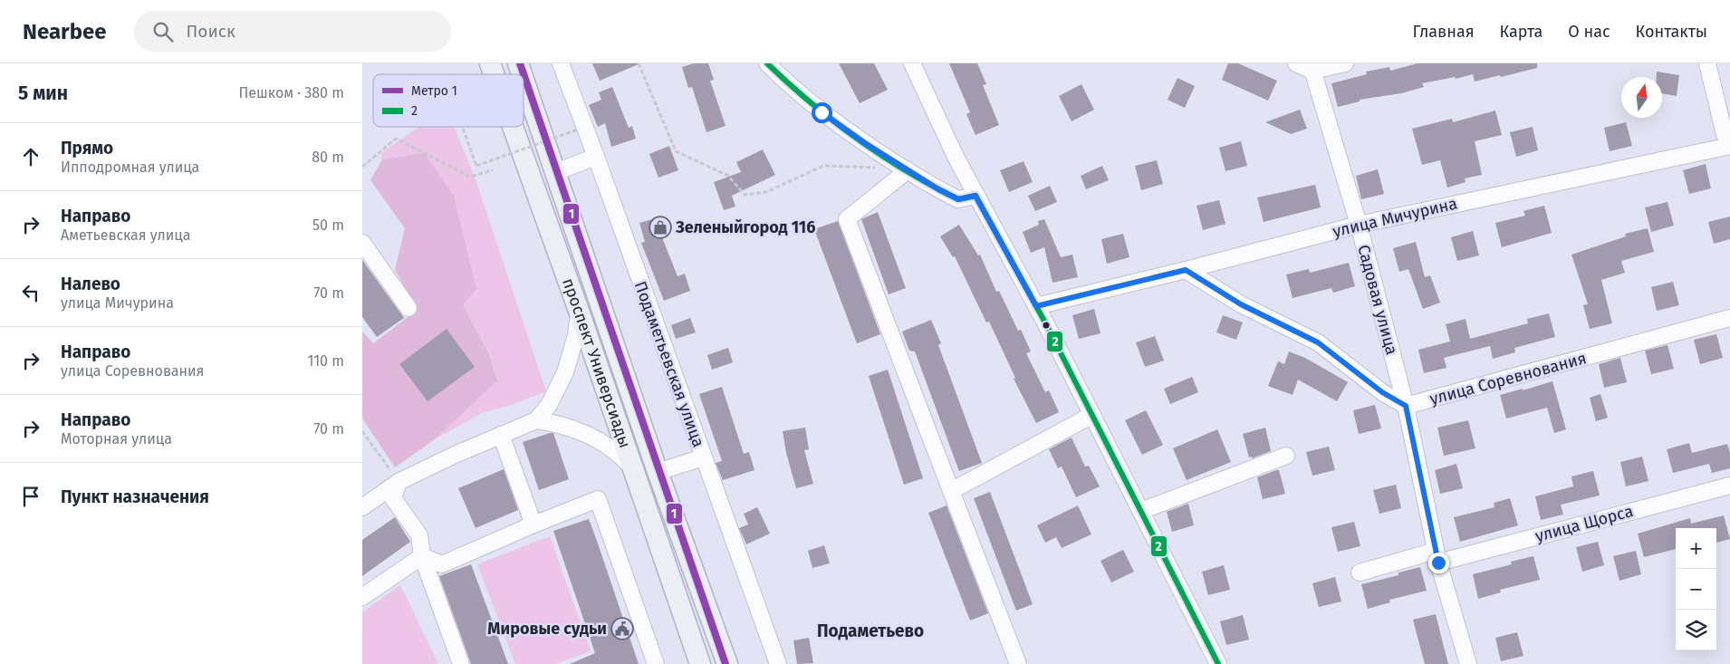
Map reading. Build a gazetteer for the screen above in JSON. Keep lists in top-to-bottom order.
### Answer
{
  "streets": {
    "main road": ["проспект Универсиады"],
    "street": [
      "улица Мичурина",
      "Садовая улица",
      "Подаметьевская улица",
      "улица Соревнования",
      "улица Щорса"
    ]
  },
  "crossings": [
    ["улица Мичурина", "Садовая улица"],
    ["Садовая улица", "улица Соревнования"],
    ["Садовая улица", "улица Щорса"]
  ],
  "districts": ["Подаметьево"],
  "places": {
    "shop": ["Зеленыйгород 116"],
    "public building": ["Мировые судьи"]
  },
  "lines": ["metro line 1", "transit line 2"],
  "legend": ["Метро 1", "2"],
  "north": "top",
  "page": {
    "header": "Nearbee",
    "search": "Поиск",
    "nav": [
      "Главная",
      "Карта",
      "О нас",
      "Контакты"
    ],
    "heading": ["5 мин", "Пешком · 380 m"],
    "list": [
      ["Прямо", "Ипподромная улица", "80 m"],
      ["Направо", "Аметьевская улица", "50 m"],
      ["Налево", "улица Мичурина", "70 m"],
      ["Направо", "улица Соревнования", "110 m"],
      ["Направо", "Моторная улица", "70 m"],
      "Пункт назначения"
    ],
    "map_buttons": ["+", "−"]
  }
}
